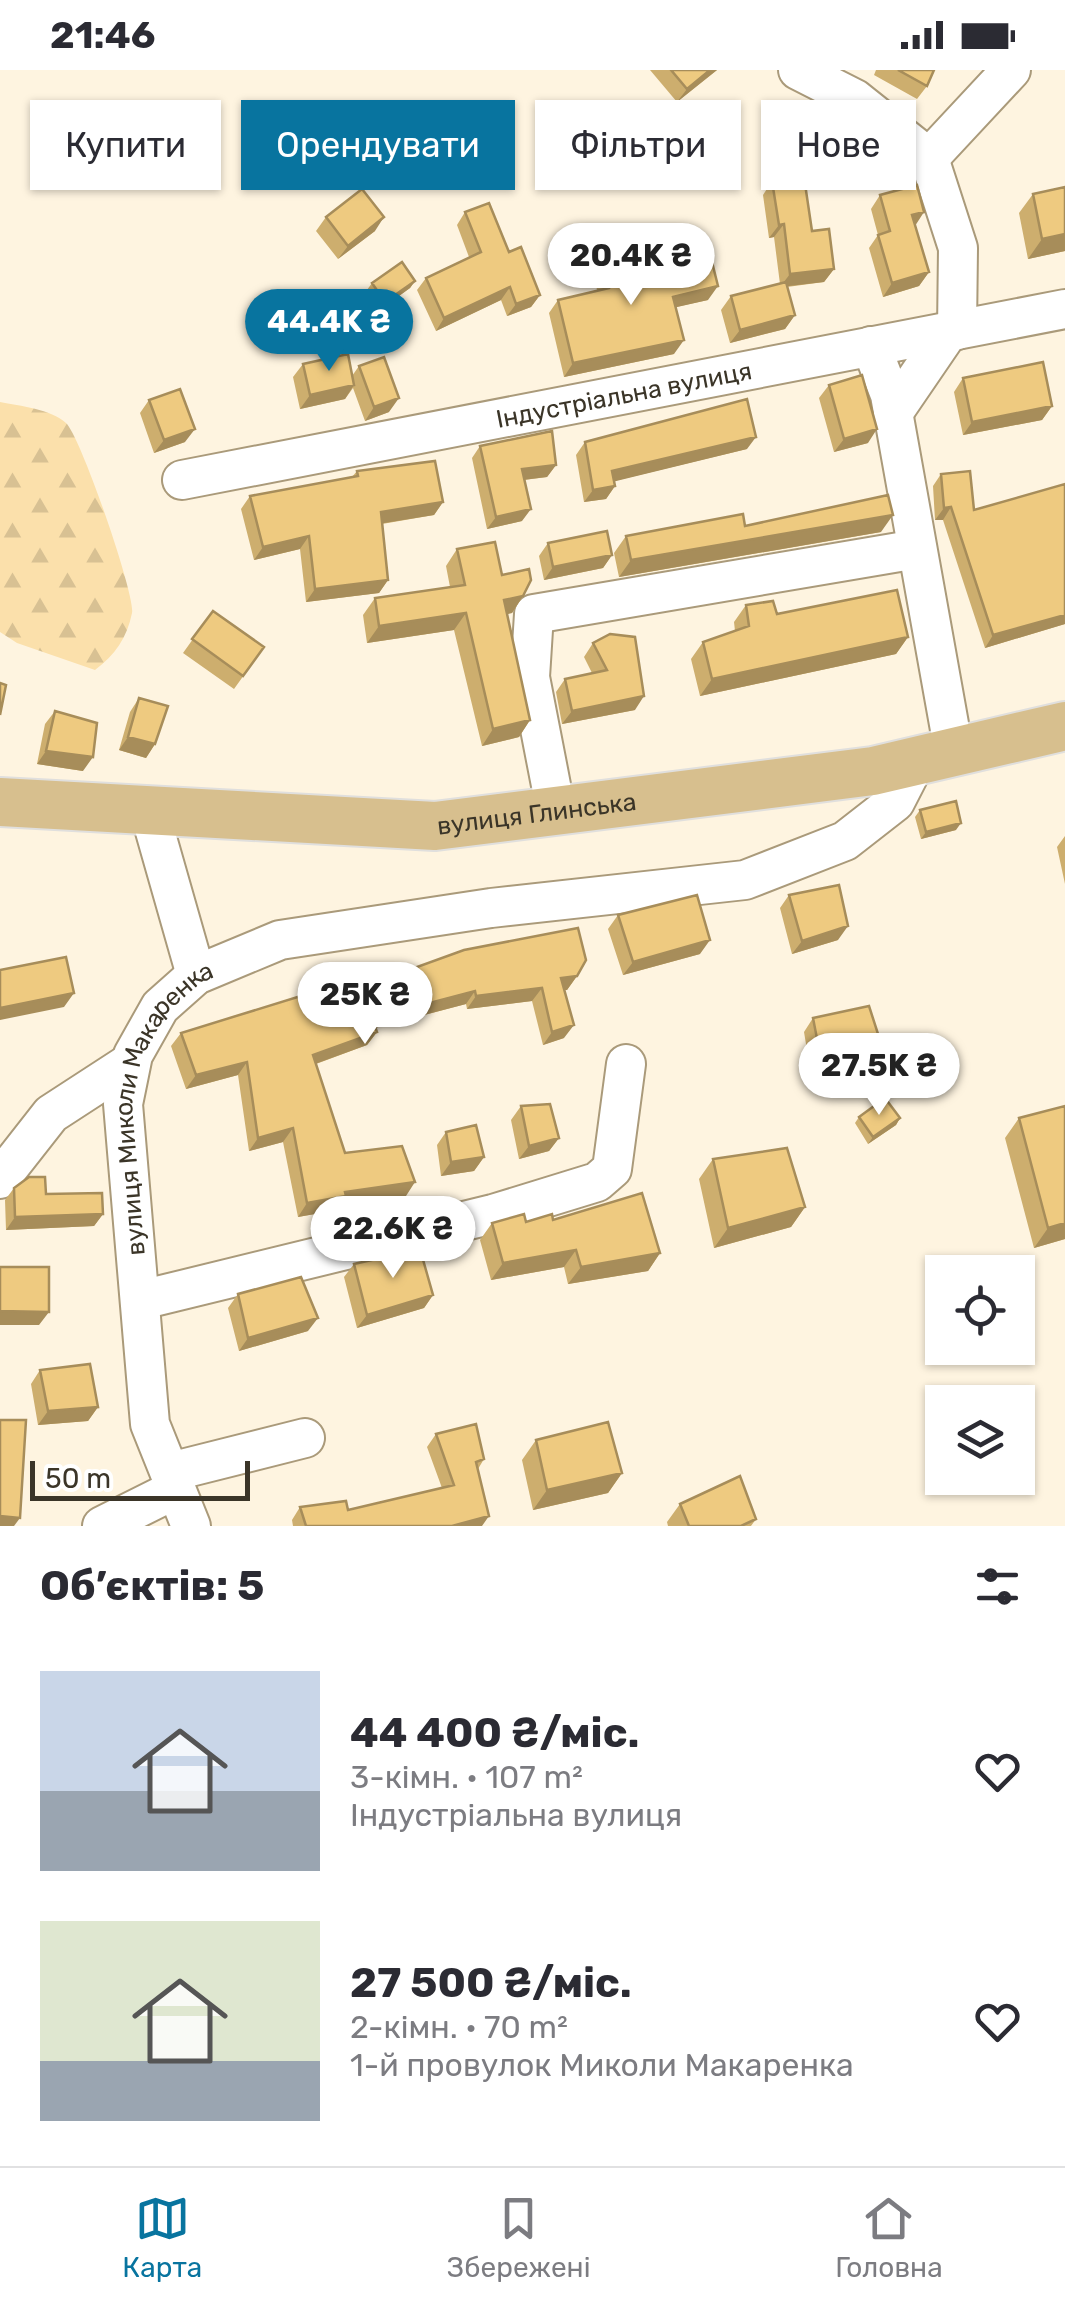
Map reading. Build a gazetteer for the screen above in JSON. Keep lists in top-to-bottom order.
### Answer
{
  "streets": {
    "main road": ["вулиця Глинська"],
    "street": ["Індустріальна вулиця", "вулиця Миколи Макаренка"]
  },
  "crossings": [
    ["вулиця Глинська", "вулиця Миколи Макаренка"]
  ],
  "scale_bar": "50 m",
  "page": {
    "status": "21:46",
    "chip": [
      "Купити",
      "Орендувати",
      "Фільтри",
      "Нове"
    ],
    "price": [
      "20.4K ₴",
      "44.4K ₴",
      "25K ₴",
      "27.5K ₴",
      "22.6K ₴"
    ],
    "scale": "50 m",
    "heading": "Об’єктів: 5",
    "list": [
      {
        "name": "44 400 ₴/міс.",
        "note": "3-кімн. · 107 m² · Індустріальна вулиця"
      },
      {
        "name": "27 500 ₴/міс.",
        "note": "2-кімн. · 70 m² · 1-й провулок Миколи Макаренка"
      }
    ],
    "tabs": ["Карта", "Збережені", "Головна"]
  }
}
